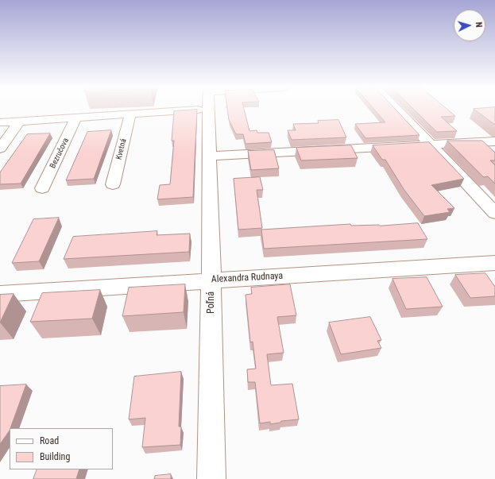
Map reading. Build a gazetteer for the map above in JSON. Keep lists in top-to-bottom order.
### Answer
{
  "streets": {
    "street": [
      "Kvetná",
      "Bezručova",
      "Alexandra Rudnaya",
      "Poľná"
    ]
  },
  "crossings": [
    ["Alexandra Rudnaya", "Poľná"]
  ],
  "legend": ["Road", "Building"],
  "north": "right"
}
